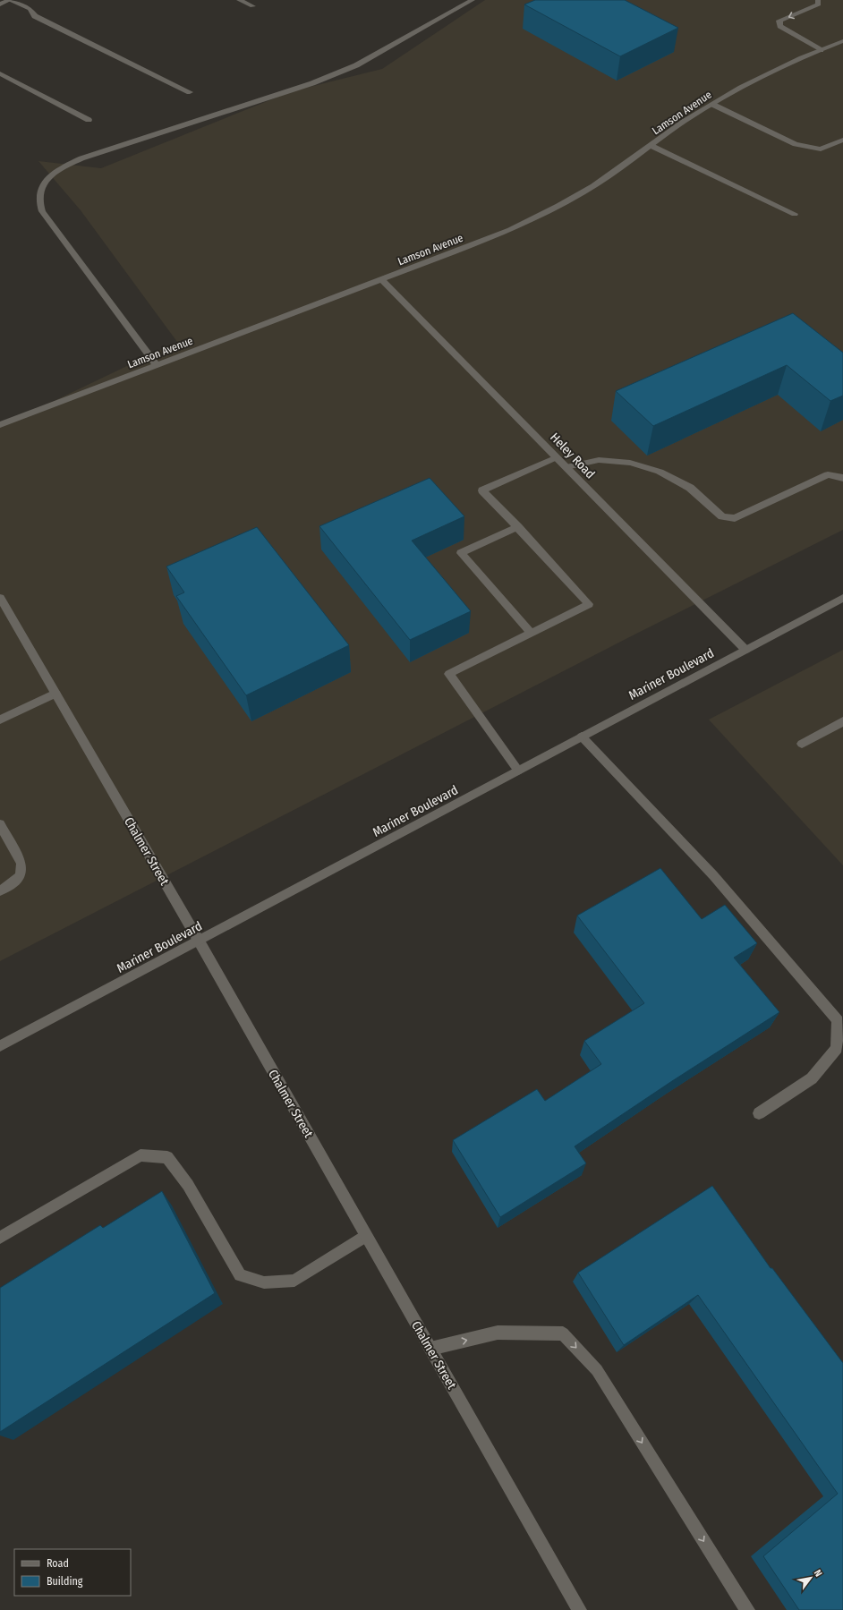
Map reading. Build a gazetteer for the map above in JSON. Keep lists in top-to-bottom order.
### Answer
{
  "streets": {
    "street": [
      "Lamson Avenue",
      "Heley Road",
      "Mariner Boulevard",
      "Chalmer Street"
    ]
  },
  "crossings": [
    ["Lamson Avenue", "Heley Road"],
    ["Heley Road", "Mariner Boulevard"],
    ["Mariner Boulevard", "Chalmer Street"]
  ],
  "legend": ["Road", "Building"],
  "north": "top right"
}
